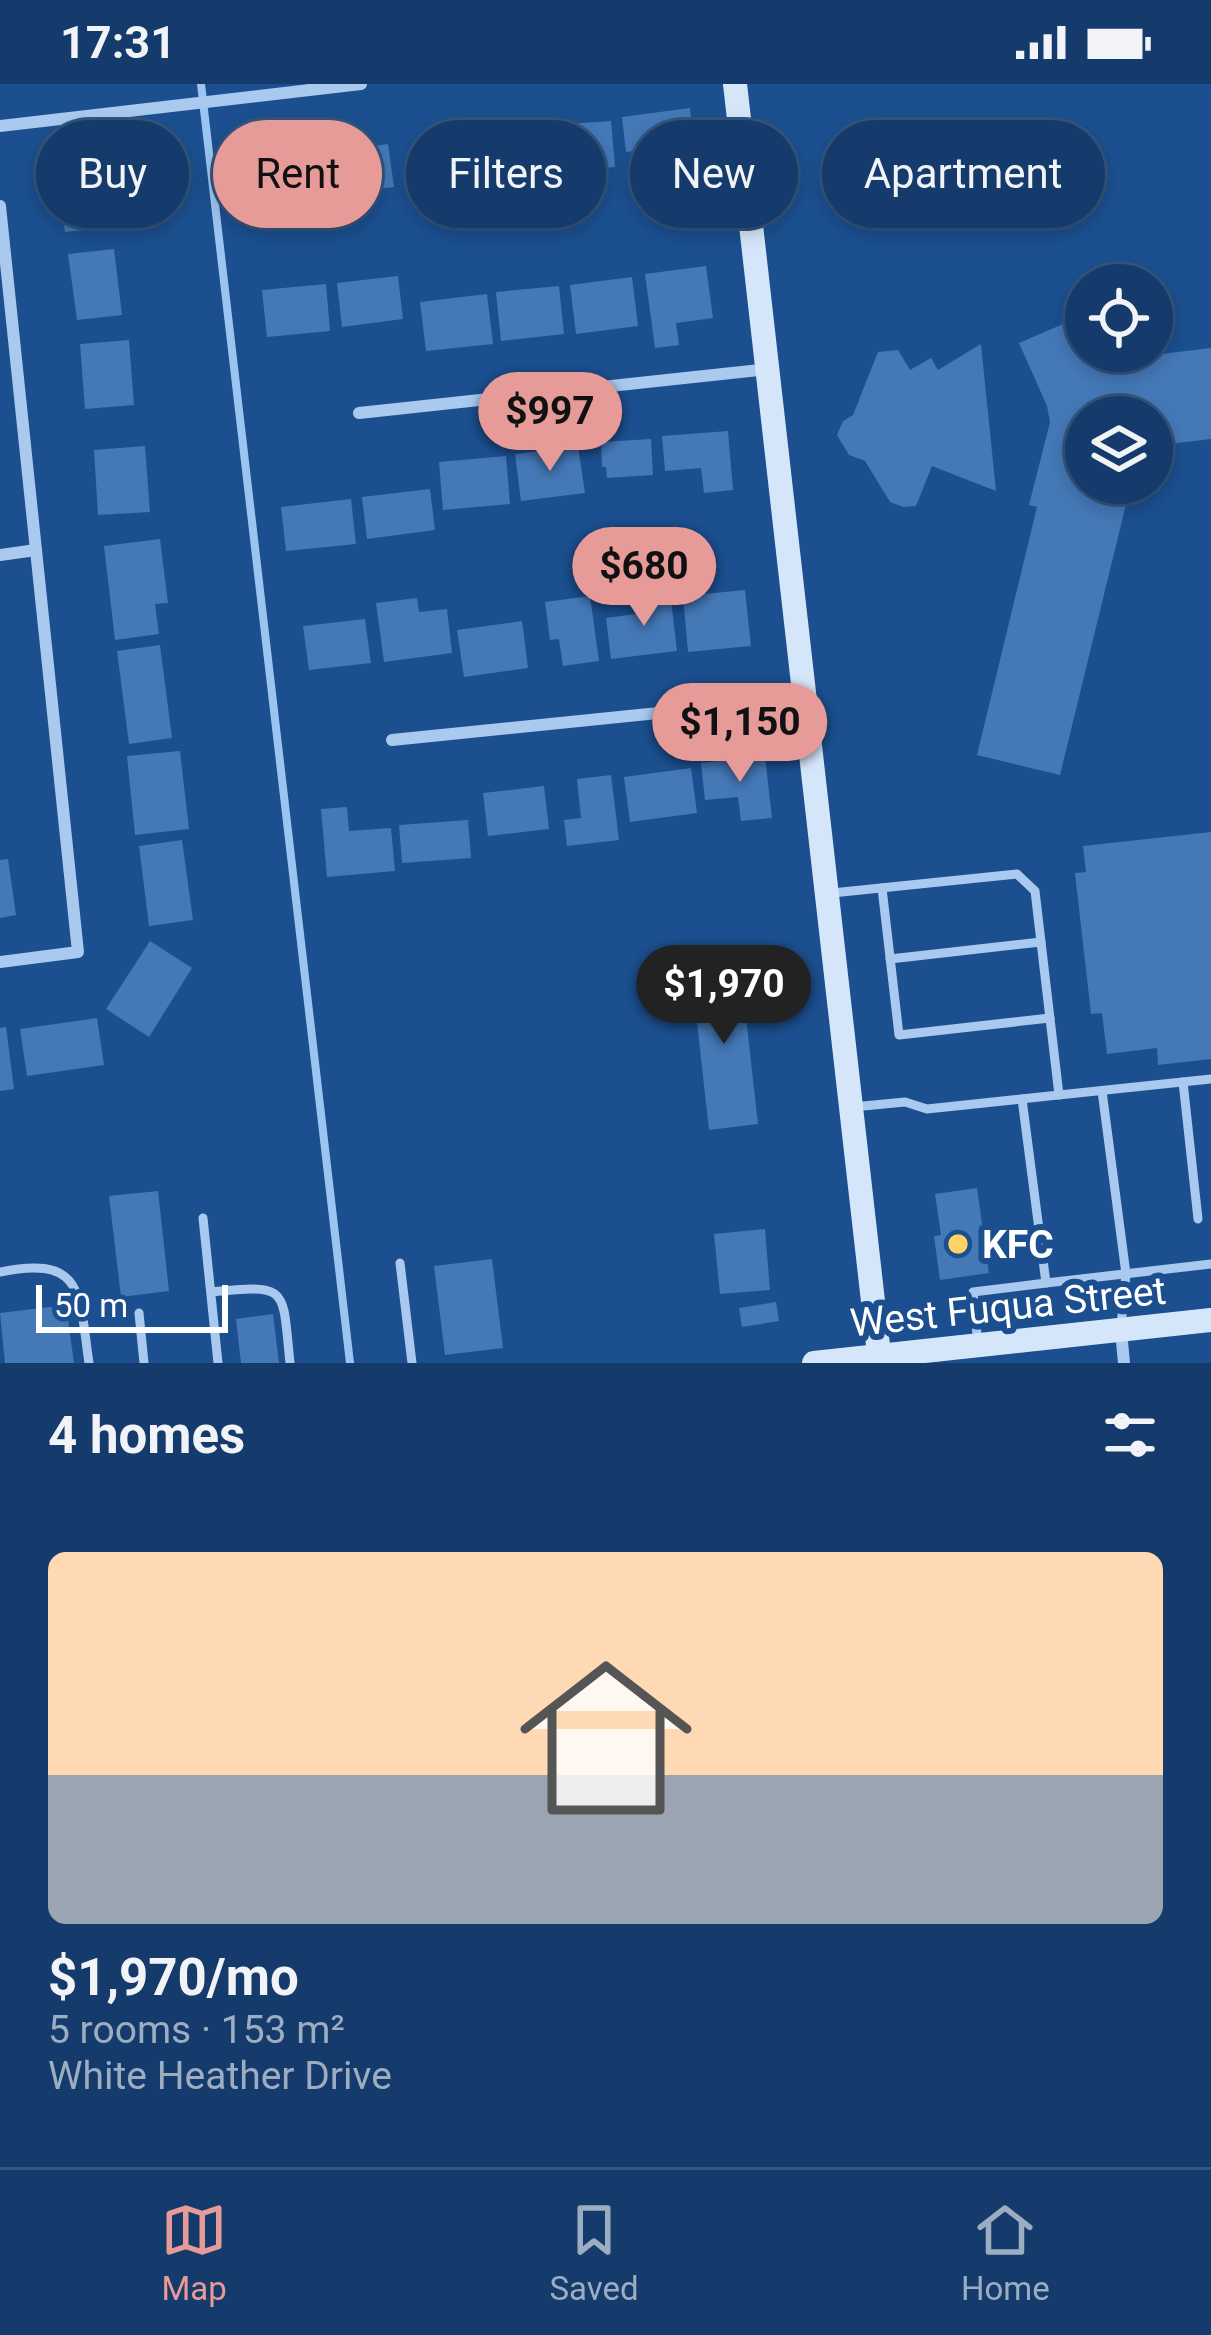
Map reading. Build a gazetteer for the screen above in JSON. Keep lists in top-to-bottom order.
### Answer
{
  "streets": {
    "street": ["West Fuqua Street"]
  },
  "places": ["KFC"],
  "scale_bar": "50 m",
  "page": {
    "status": "17:31",
    "chip": [
      "Buy",
      "Rent",
      "Filters",
      "New",
      "Apartment"
    ],
    "price": [
      "$997",
      "$680",
      "$1,150",
      "$1,970"
    ],
    "scale": "50 m",
    "heading": "4 homes",
    "list": [
      {
        "name": "$1,970/mo",
        "note": "5 rooms · 153 m² · White Heather Drive"
      }
    ],
    "tabs": ["Map", "Saved", "Home"]
  }
}
